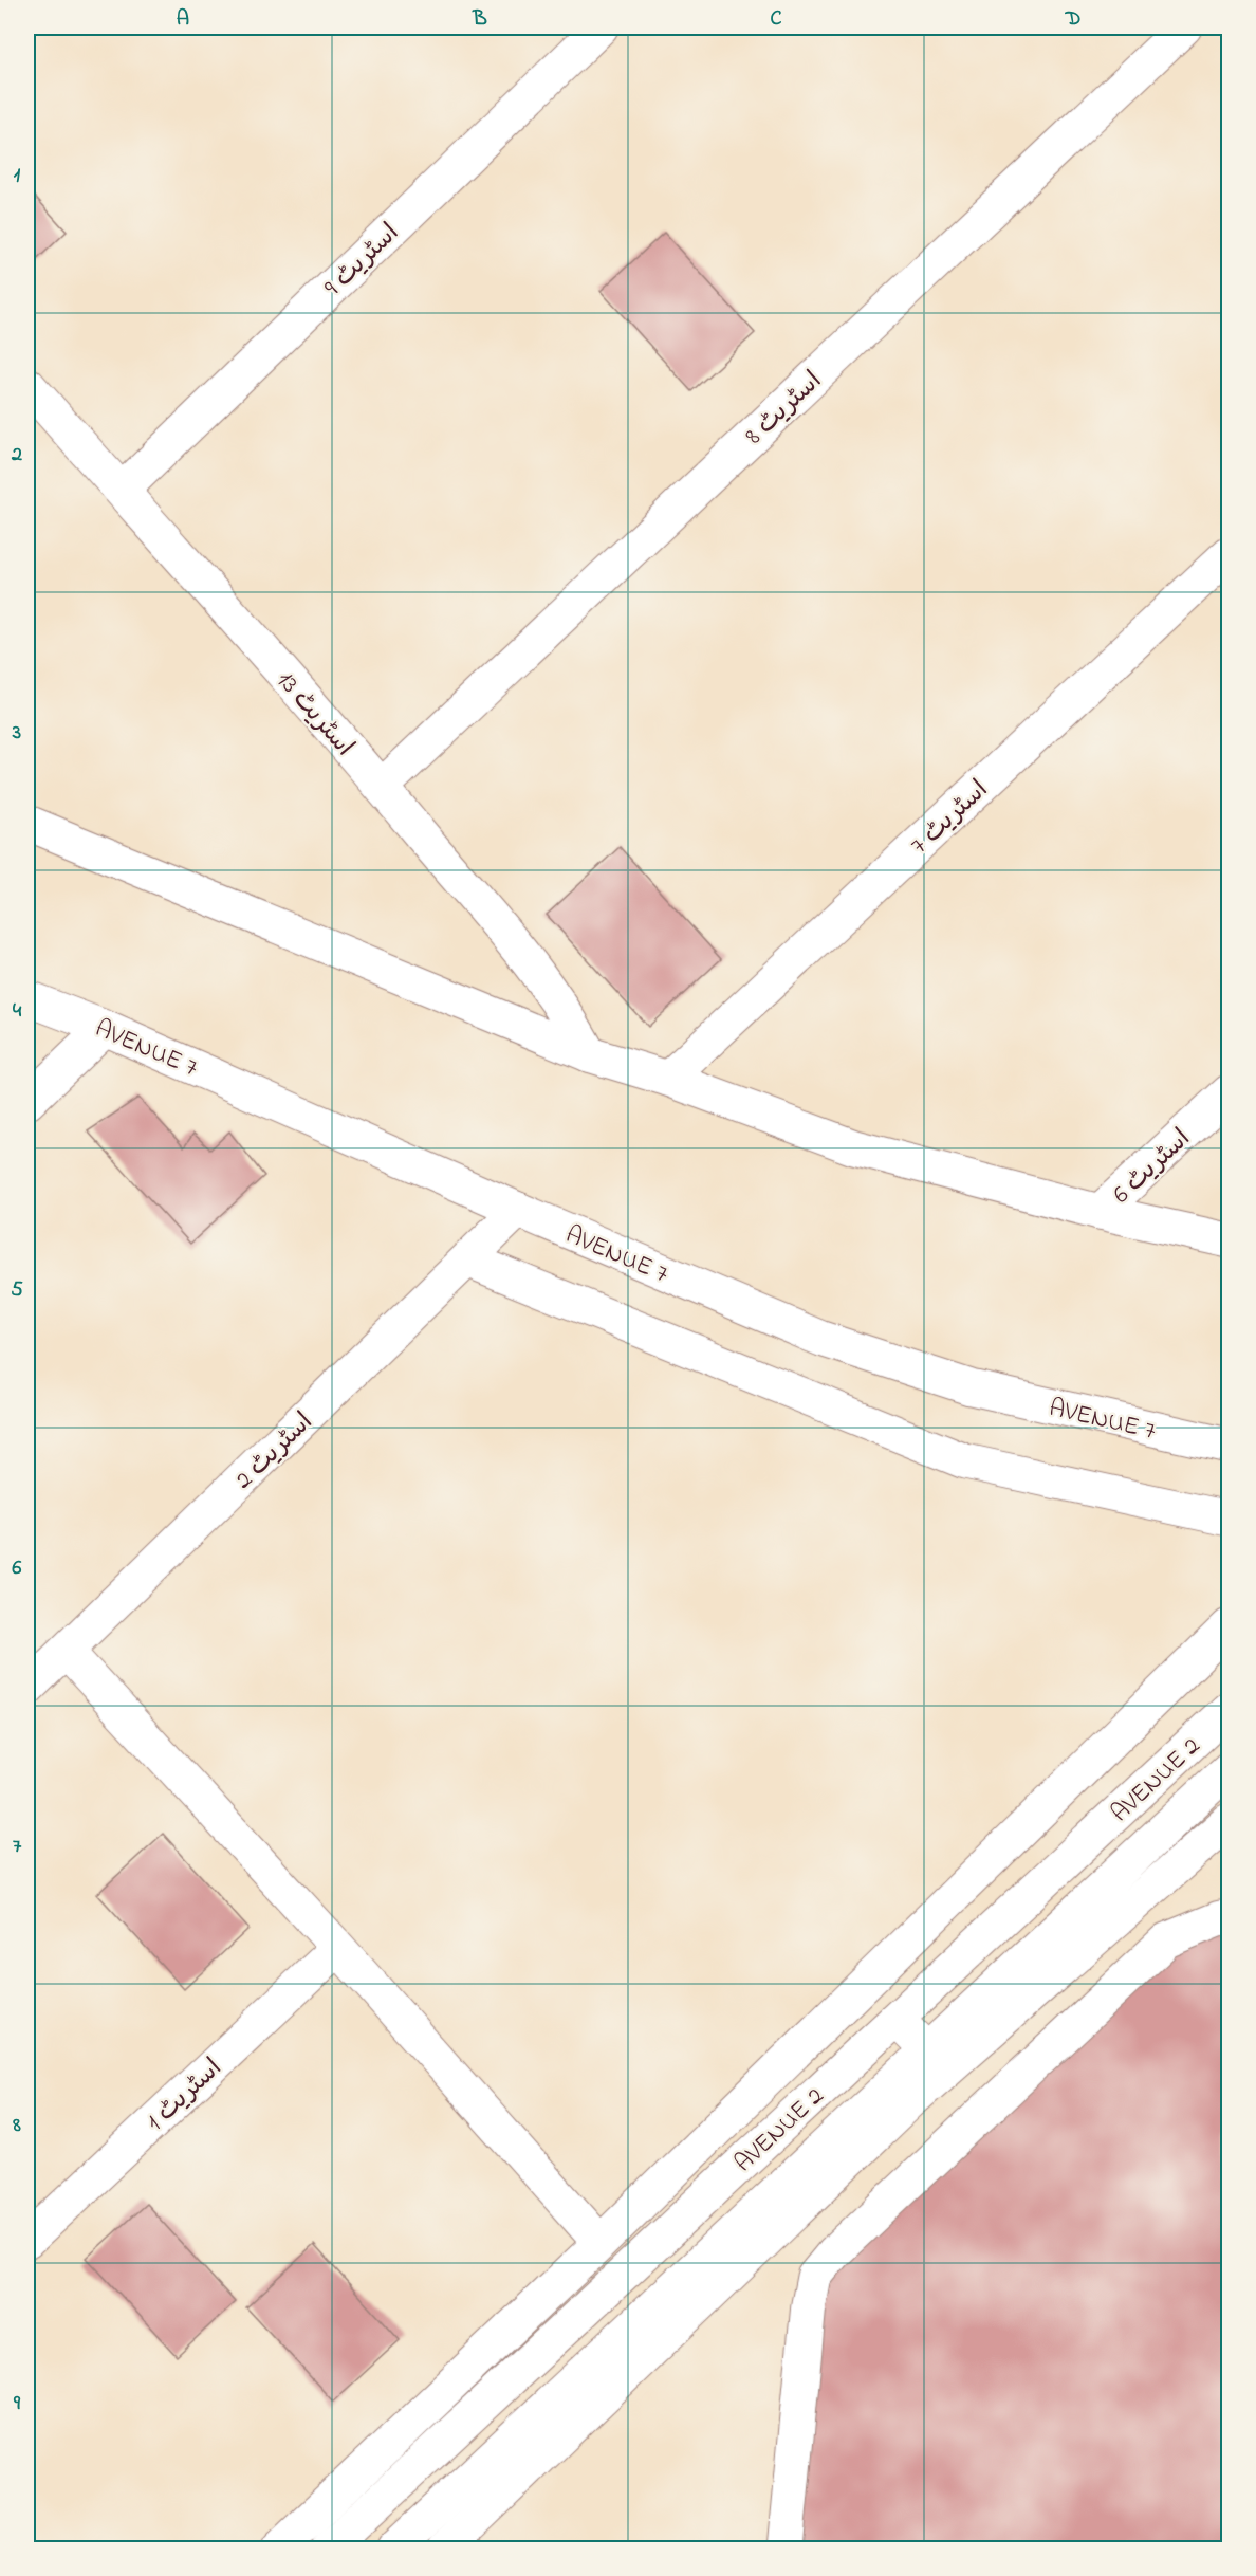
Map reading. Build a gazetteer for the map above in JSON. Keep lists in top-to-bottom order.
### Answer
{
  "streets": {
    "street": [
      "اسٹریٹ 9",
      "اسٹریٹ 8",
      "اسٹریٹ 13",
      "اسٹریٹ 7",
      "AVENUE 7",
      "اسٹریٹ 6",
      "اسٹریٹ 2",
      "AVENUE 2",
      "اسٹریٹ 1"
    ]
  },
  "crossings": [
    ["اسٹریٹ 9", "اسٹریٹ 13"],
    ["اسٹریٹ 8", "اسٹریٹ 13"],
    ["AVENUE 7", "اسٹریٹ 2"]
  ],
  "grid": {
    "columns": [
      "A",
      "B",
      "C",
      "D"
    ],
    "rows": [
      "1",
      "2",
      "3",
      "4",
      "5",
      "6",
      "7",
      "8",
      "9"
    ]
  }
}
